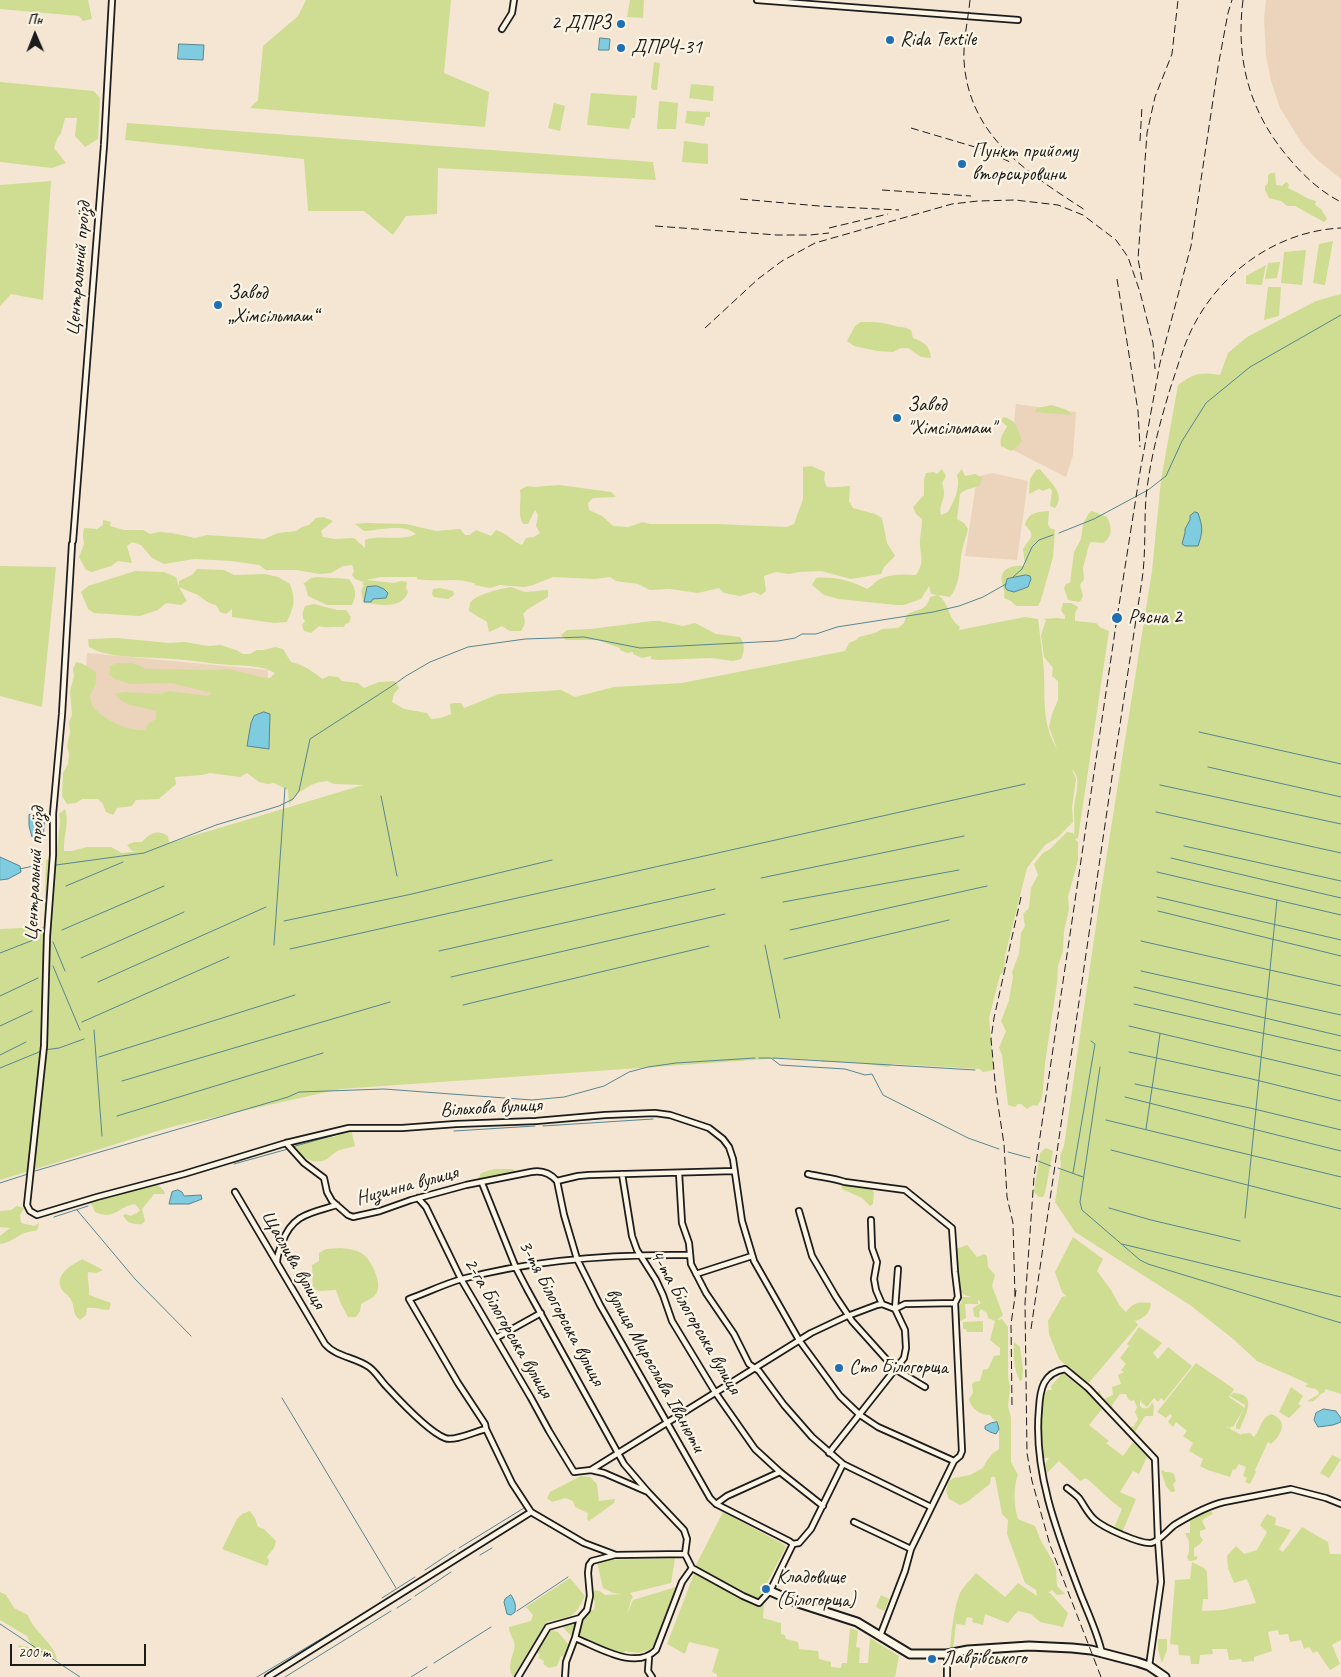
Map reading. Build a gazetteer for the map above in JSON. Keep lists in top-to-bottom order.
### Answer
{
  "streets": {
    "street": [
      "Центральний проїзд",
      "Вільхова вулиця",
      "Низинна вулиця",
      "Щаслива вулиця",
      "3-тя Білогорська вулиця",
      "4-та Білогорська вулиця",
      "2-га Білогорська вулиця",
      "вулиця Мирослава Іванюти"
    ]
  },
  "crossings": [
    ["Центральний проїзд", "Вільхова вулиця"],
    ["Вільхова вулиця", "Низинна вулиця"],
    ["Низинна вулиця", "3-тя Білогорська вулиця"],
    ["Низинна вулиця", "2-га Білогорська вулиця"],
    ["Низинна вулиця", "вулиця Мирослава Іванюти"]
  ],
  "places": [
    "2 ДПРЗ",
    "Rida Textile",
    "ДПРЧ-31",
    "Пункт прийому вторсировини",
    "Завод „Хімсільмаш“",
    "Завод \"Хімсільмаш\"",
    "Рясна 2",
    "Сто Білогорща",
    "Кладовище (Білогорща)",
    "Лаврівського"
  ],
  "scale_bar": "200 m",
  "north": "top"
}
